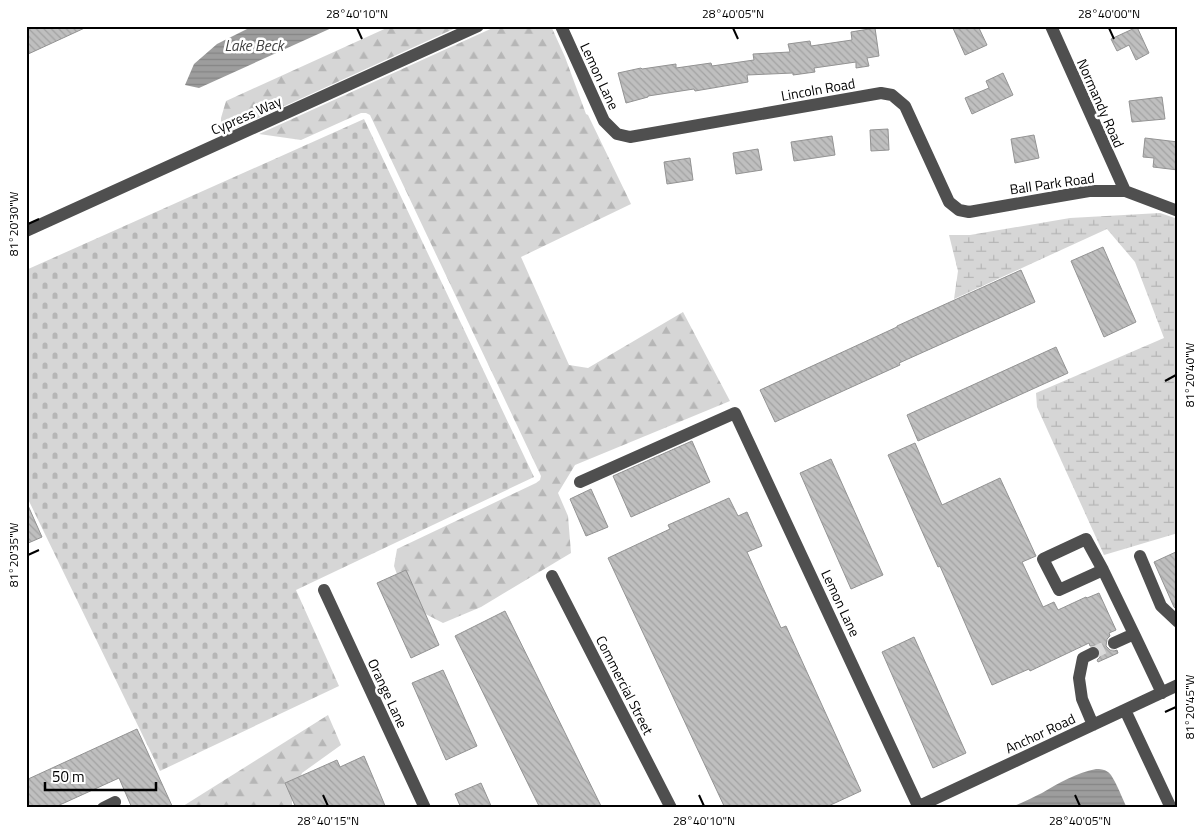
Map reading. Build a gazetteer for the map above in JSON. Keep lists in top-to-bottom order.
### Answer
{
  "streets": {
    "street": [
      "Lemon Lane",
      "Lincoln Road",
      "Normandy Road",
      "Cypress Way",
      "Ball Park Road",
      "Commercial Street",
      "Orange Lane",
      "Anchor Road"
    ]
  },
  "crossings": [
    ["Lemon Lane", "Lincoln Road"],
    ["Lemon Lane", "Anchor Road"],
    ["Lincoln Road", "Ball Park Road"],
    ["Normandy Road", "Ball Park Road"]
  ],
  "water": ["Lake Beck"],
  "scale_bar": "50 m",
  "coordinates": [
    "28°40'10\"N",
    "28°40'05\"N",
    "28°40'00\"N",
    "81°20'30\"W",
    "81°20'40\"W",
    "81°20'35\"W",
    "81°20'45\"W",
    "28°40'15\"N"
  ]
}
